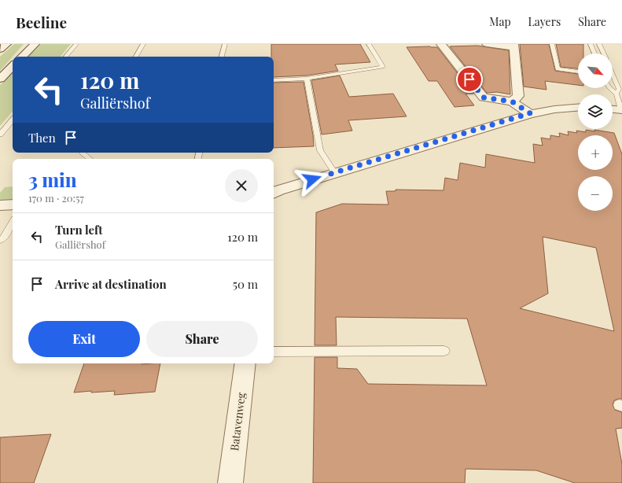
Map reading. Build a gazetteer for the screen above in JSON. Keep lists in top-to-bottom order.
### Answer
{
  "streets": {
    "street": ["Batavenweg"]
  },
  "north": "bottom right",
  "page": {
    "header": "Beeline",
    "nav": ["Map", "Layers", "Share"],
    "map_buttons": ["+", "−"],
    "turn": ["120 m", "Galliërshof"],
    "then": "Then",
    "heading": ["3 min", "170 m · 20:57"],
    "list": [
      {
        "name": "Turn left",
        "note": "Galliërshof",
        "value": "120 m"
      },
      {
        "name": "Arrive at destination",
        "value": "50 m"
      }
    ],
    "buttons": ["Exit", "Share"]
  }
}
